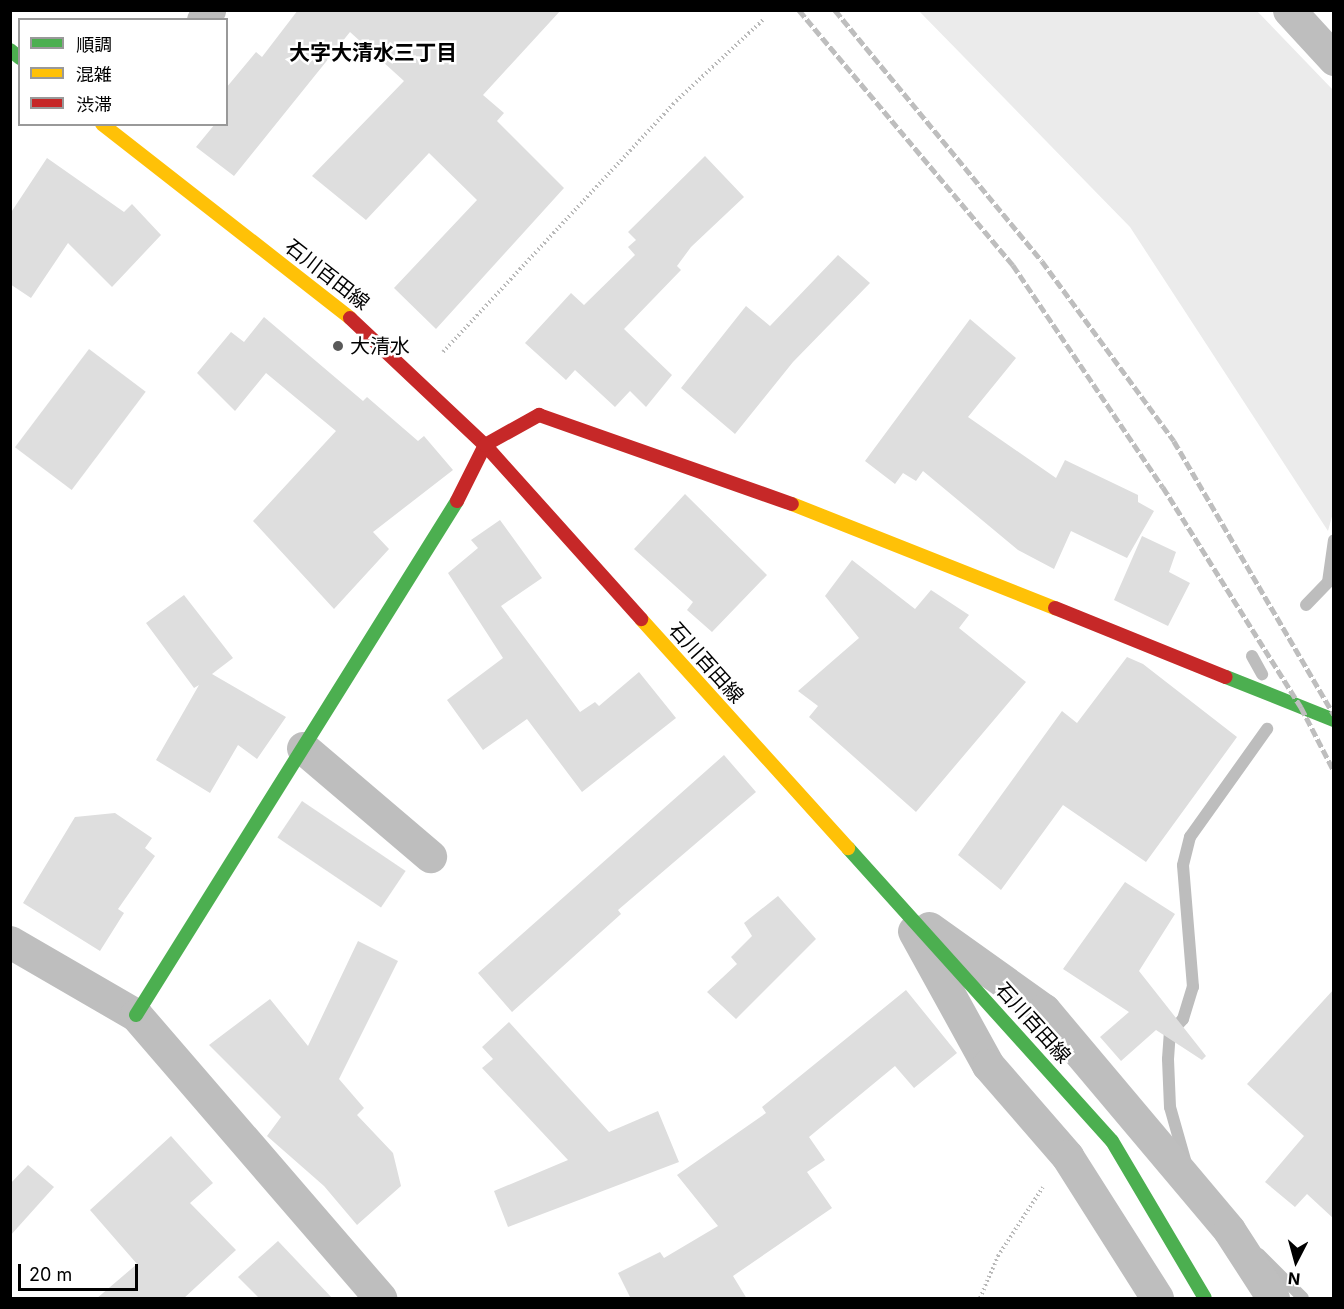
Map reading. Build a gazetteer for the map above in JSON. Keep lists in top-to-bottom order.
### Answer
{
  "streets": {
    "main road": ["石川百田線"]
  },
  "districts": ["大字大清水三丁目"],
  "places": ["大清水"],
  "legend": ["順調", "混雑", "渋滞"],
  "scale_bar": "20 m",
  "north": "bottom"
}
